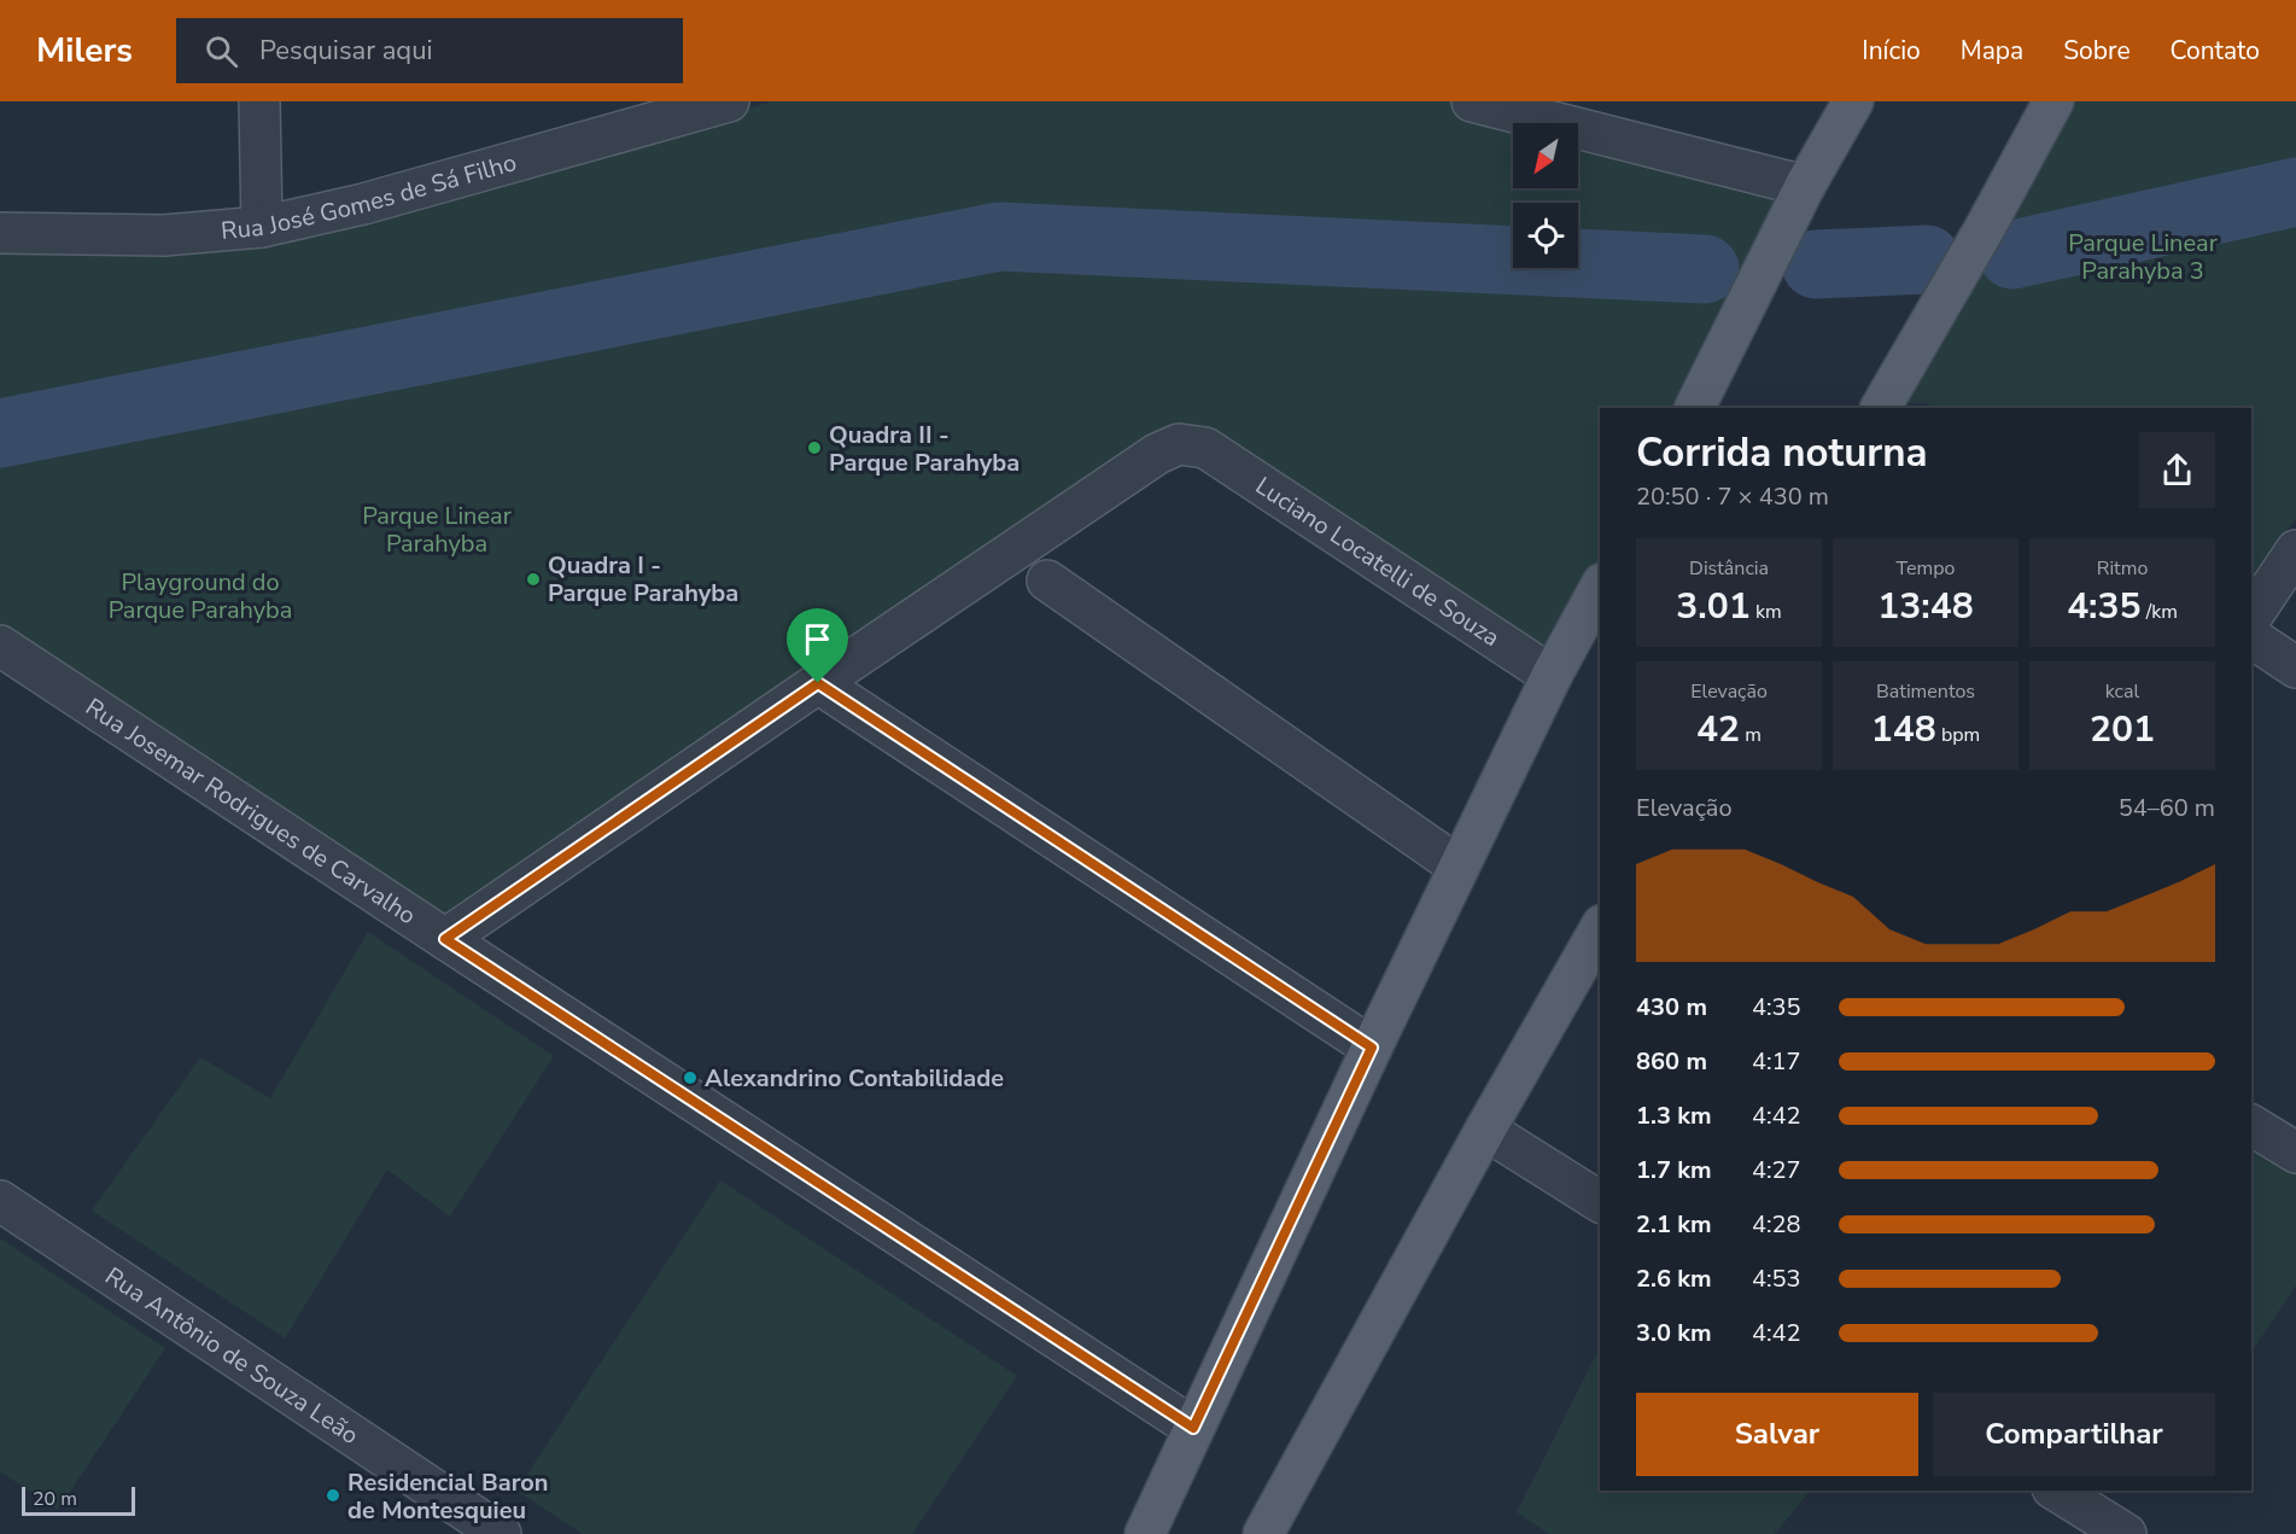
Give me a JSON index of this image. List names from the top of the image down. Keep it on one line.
{"streets":{"street":["Rua José Gomes de Sá Filho","Luciano Locatelli de Souza","Rua Josemar Rodrigues de Carvalho","Rua Antônio de Souza Leão"]},"parks":["Parque Linear Parahyba 3","Parque Linear Parahyba","Playground do Parque Parahyba"],"places":["Quadra II - Parque Parahyba","Quadra I - Parque Parahyba","Alexandrino Contabilidade","Residencial Baron de Montesquieu"],"scale_bar":"20 m","north":"bottom left","page":{"header":"Milers","search":"Pesquisar aqui","nav":["Início","Mapa","Sobre","Contato"],"heading":["Corrida noturna","20:50 · 7 × 430 m"],"stats":[["Distância","3.01 km"],["Tempo","13:48"],["Ritmo","4:35 /km"],["Elevação","42 m"],["Batimentos","148 bpm"],["kcal","201"]],"chart":["Elevação","54–60 m"],"list":[{"name":"430 m","note":"4:35"},{"name":"860 m","note":"4:17"},{"name":"1.3 km","note":"4:42"},{"name":"1.7 km","note":"4:27"},{"name":"2.1 km","note":"4:28"},{"name":"2.6 km","note":"4:53"},{"name":"3.0 km","note":"4:42"}],"buttons":["Salvar","Compartilhar"],"scale":"20 m"}}
